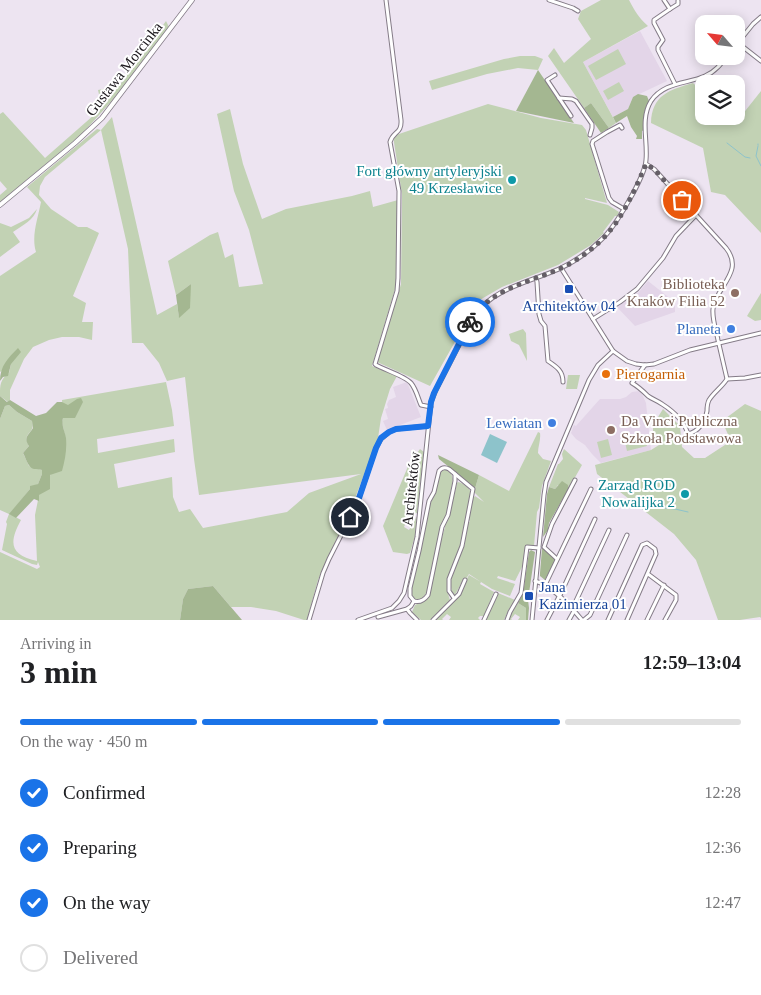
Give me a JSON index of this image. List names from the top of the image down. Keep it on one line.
{"streets":{"street":["Gustawa Morcinka","Architektów"]},"places":{"other":["Fort główny artyleryjski 49 Krzesławice","Biblioteka Kraków Filia 52","Planeta","Pierogarnia","Lewiatan","Da Vinci Publiczna Szkoła Podstawowa","Zarząd ROD Nowalijka 2"],"transit":["Architektów 04","Jana Kazimierza 01"]},"north":"top left","page":{"heading":["3 min","Arriving in","12:59–13:04"],"bar":"On the way · 450 m","list":[["Confirmed","12:28"],["Preparing","12:36"],["On the way","12:47"],"Delivered"]}}
